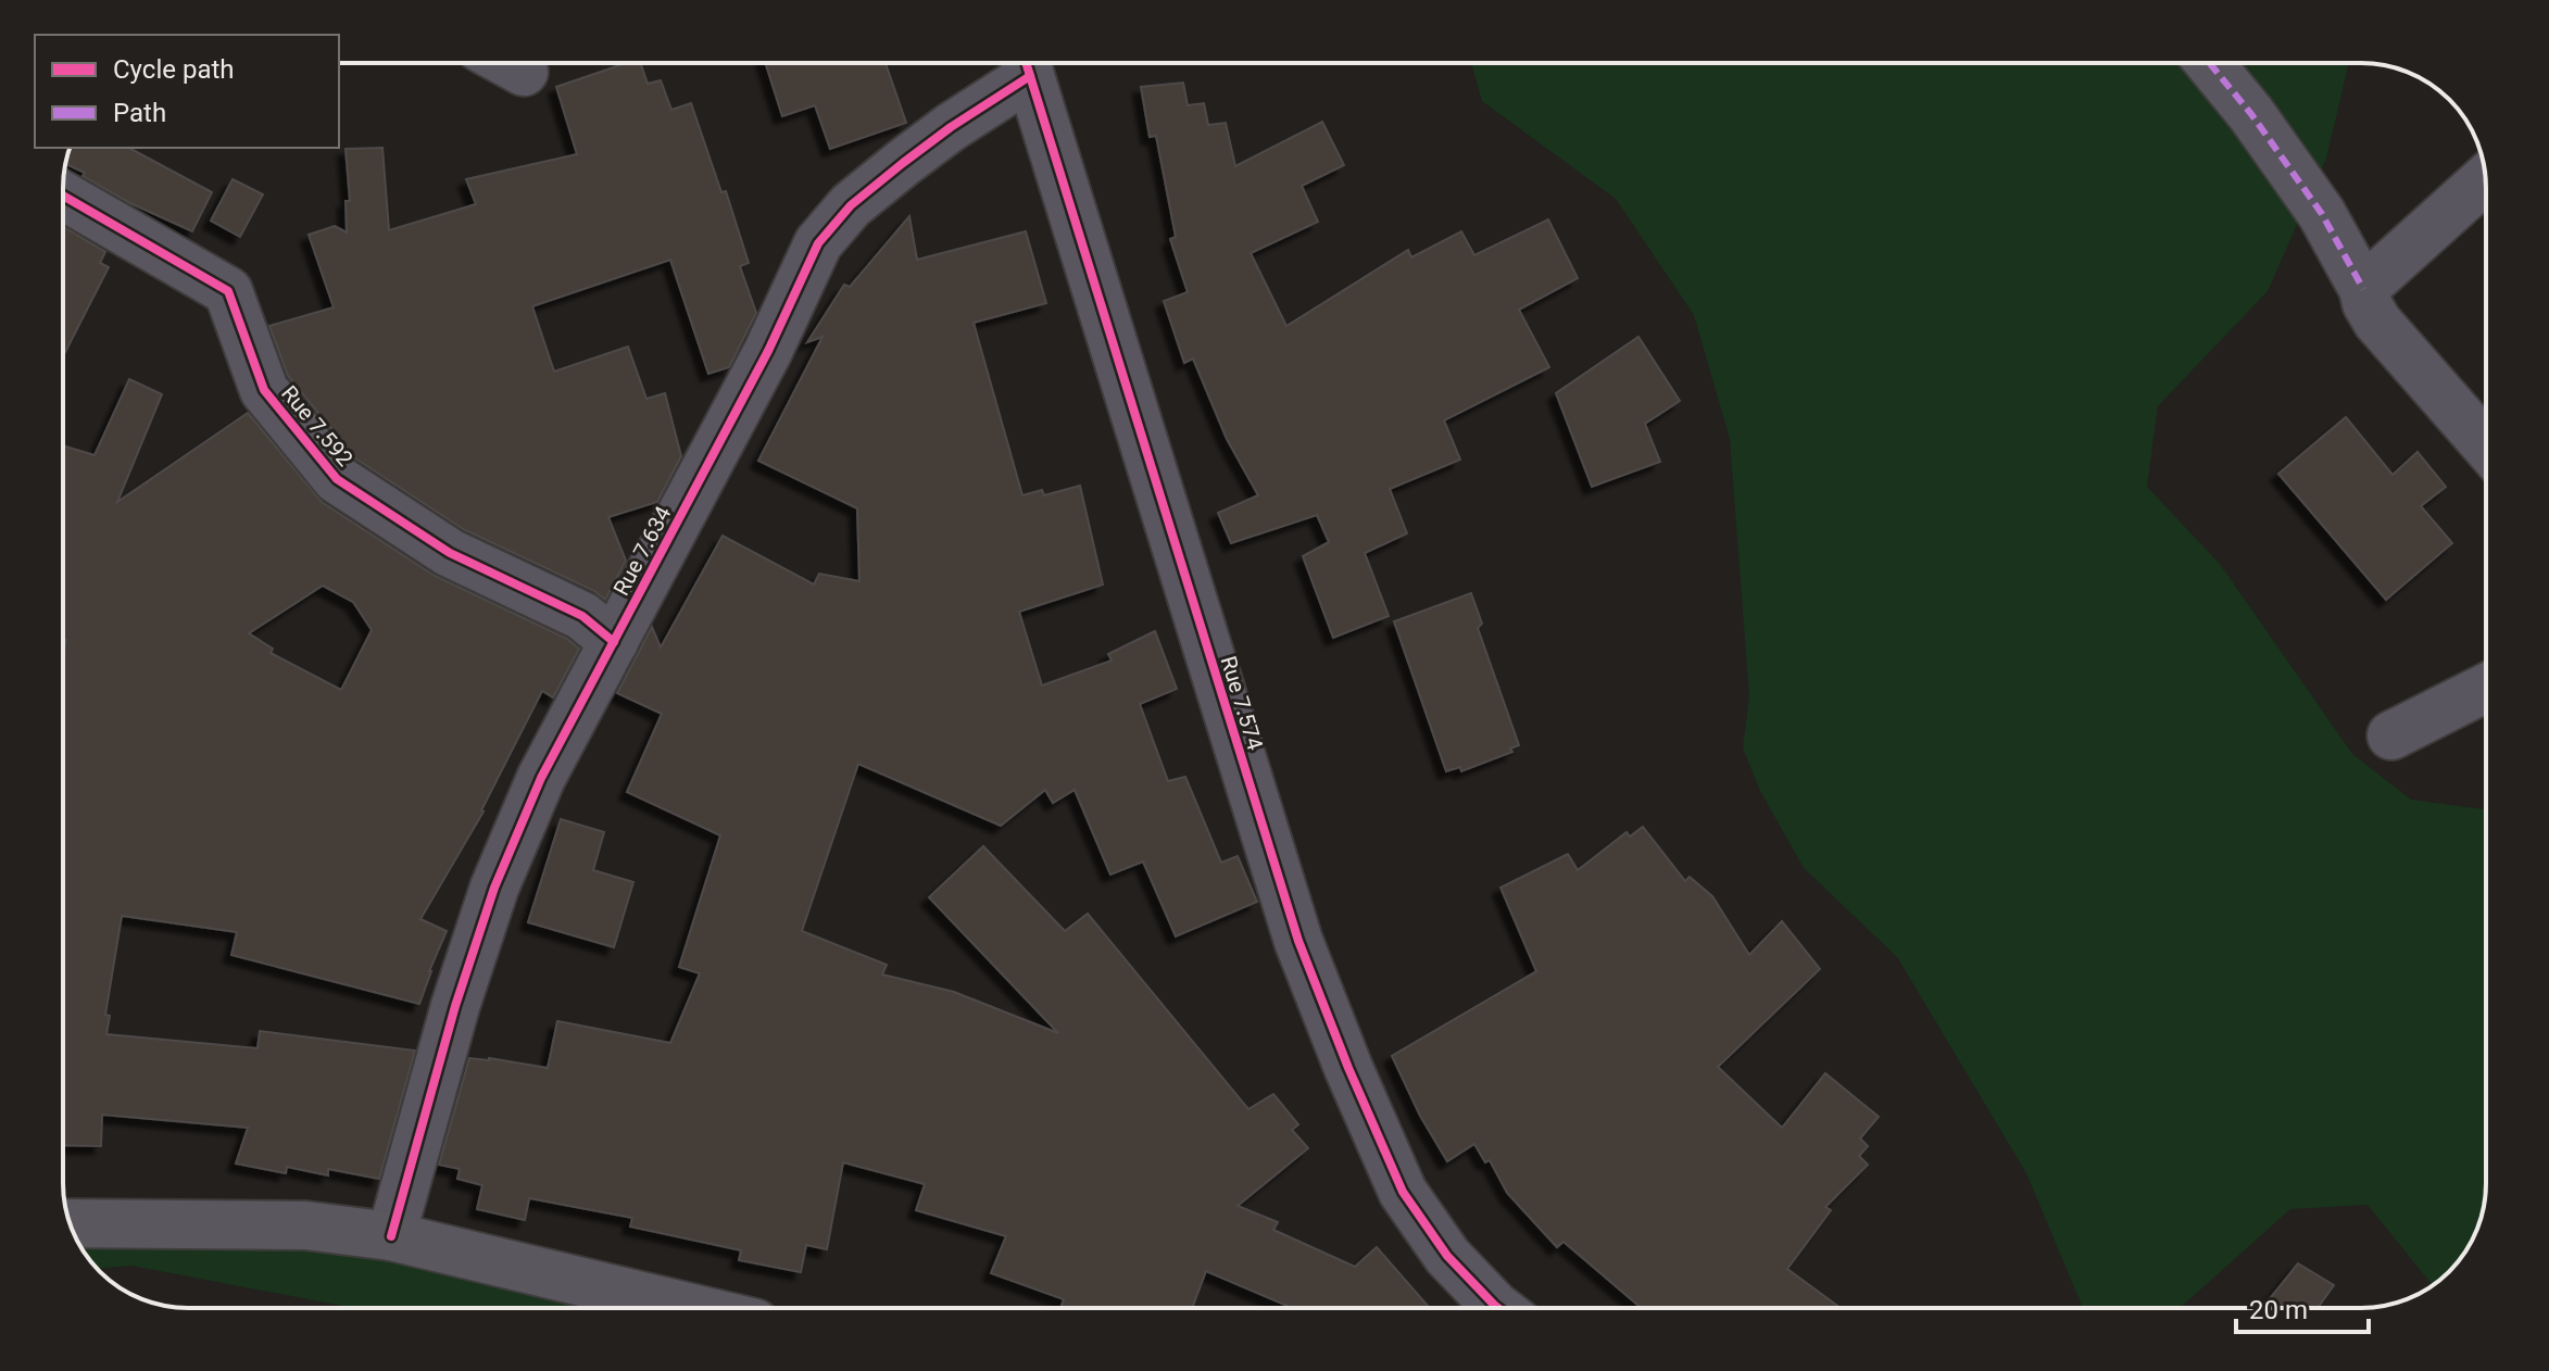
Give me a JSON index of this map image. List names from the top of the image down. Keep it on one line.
{"streets":{"street":["Rue 7.592","Rue 7.634","Rue 7.574"]},"crossings":[["Rue 7.592","Rue 7.634"]],"legend":["Cycle path","Path"],"scale_bar":"20 m"}
